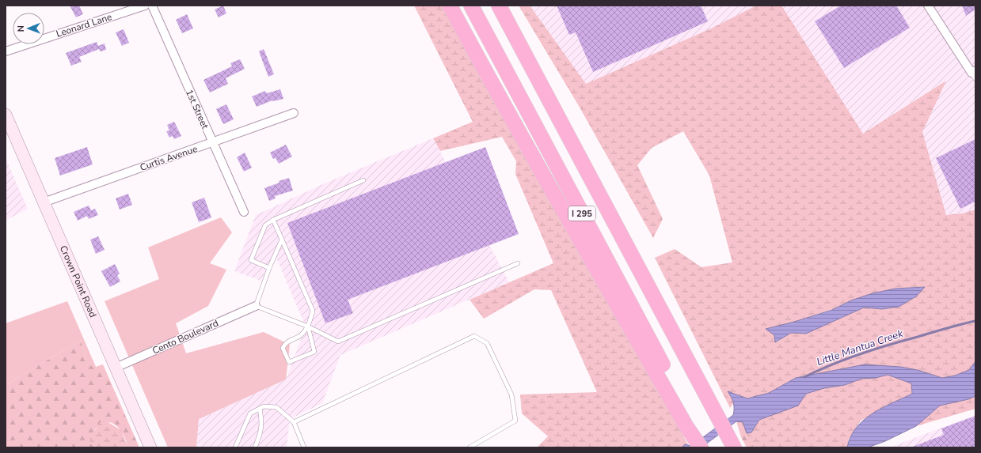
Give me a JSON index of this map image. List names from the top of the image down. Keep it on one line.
{"streets":{"highway":["I 295"],"main road":["Crown Point Road"],"street":["Leonard Lane","1st Street","Curtis Avenue","Cento Boulevard"]},"crossings":[["1st Street","Curtis Avenue"],["Curtis Avenue","Crown Point Road"],["Crown Point Road","Cento Boulevard"]],"water":["Little Mantua Creek"],"north":"left"}
